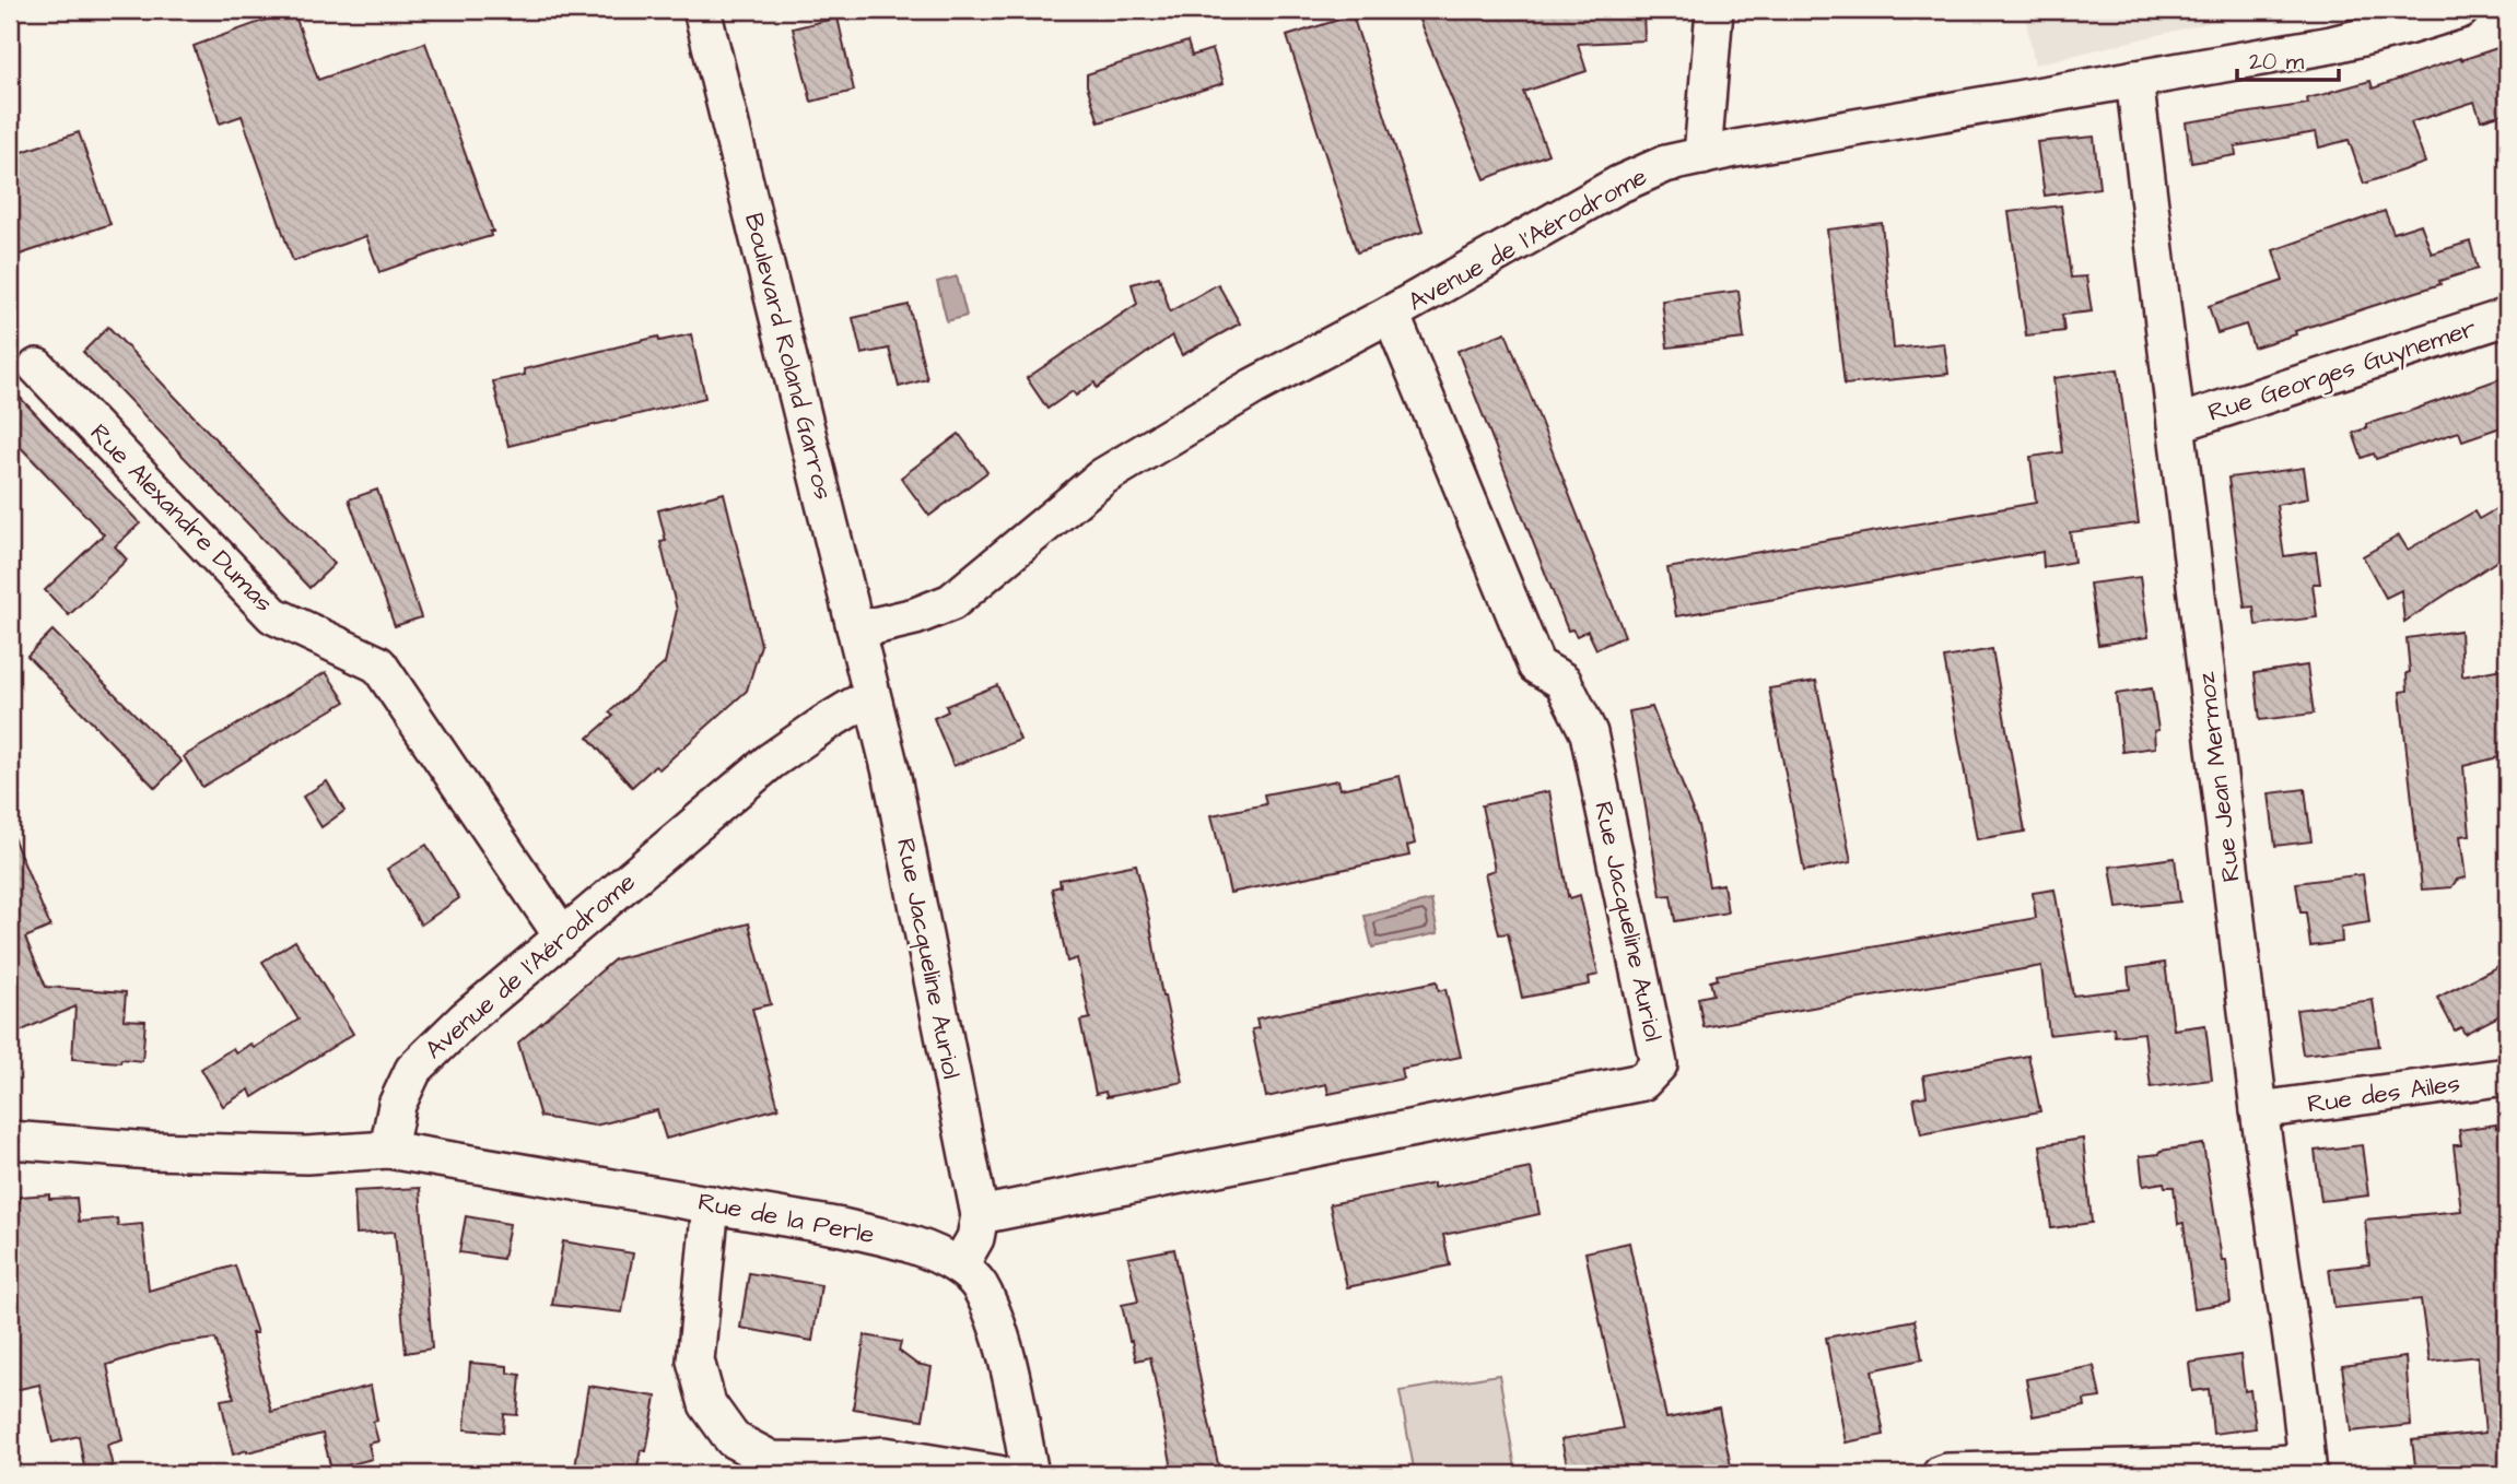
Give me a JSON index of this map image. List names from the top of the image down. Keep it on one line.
{"streets":{"street":["Avenue de l'Aérodrome","Boulevard Roland Garros","Rue Georges Guynemer","Rue Alexandre Dumas","Rue Jean Mermoz","Rue Jacqueline Auriol","Rue des Ailes","Rue de la Perle"]},"crossings":[["Avenue de l'Aérodrome","Boulevard Roland Garros"],["Avenue de l'Aérodrome","Rue Alexandre Dumas"],["Avenue de l'Aérodrome","Rue Jean Mermoz"],["Avenue de l'Aérodrome","Rue Jacqueline Auriol"],["Avenue de l'Aérodrome","Rue de la Perle"],["Boulevard Roland Garros","Rue Jacqueline Auriol"],["Rue Georges Guynemer","Rue Jean Mermoz"],["Rue Jean Mermoz","Rue des Ailes"],["Rue Jacqueline Auriol","Rue de la Perle"]],"scale_bar":"20 m"}
